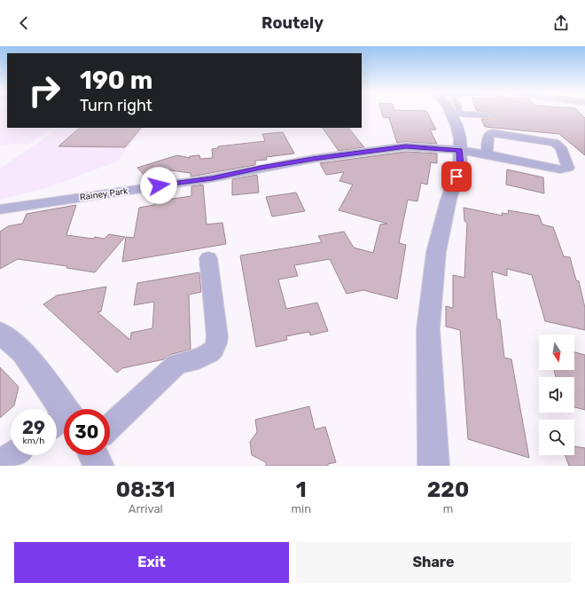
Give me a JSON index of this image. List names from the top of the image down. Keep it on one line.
{"streets":{"street":["Rainey Park"]},"north":"bottom","page":{"header":"Routely","turn":["190 m","Turn right"],"speed":"29 km/h","limit":"30","eta":["08:31","Arrival","1","min","220","m"],"buttons":["Exit","Share"]}}
